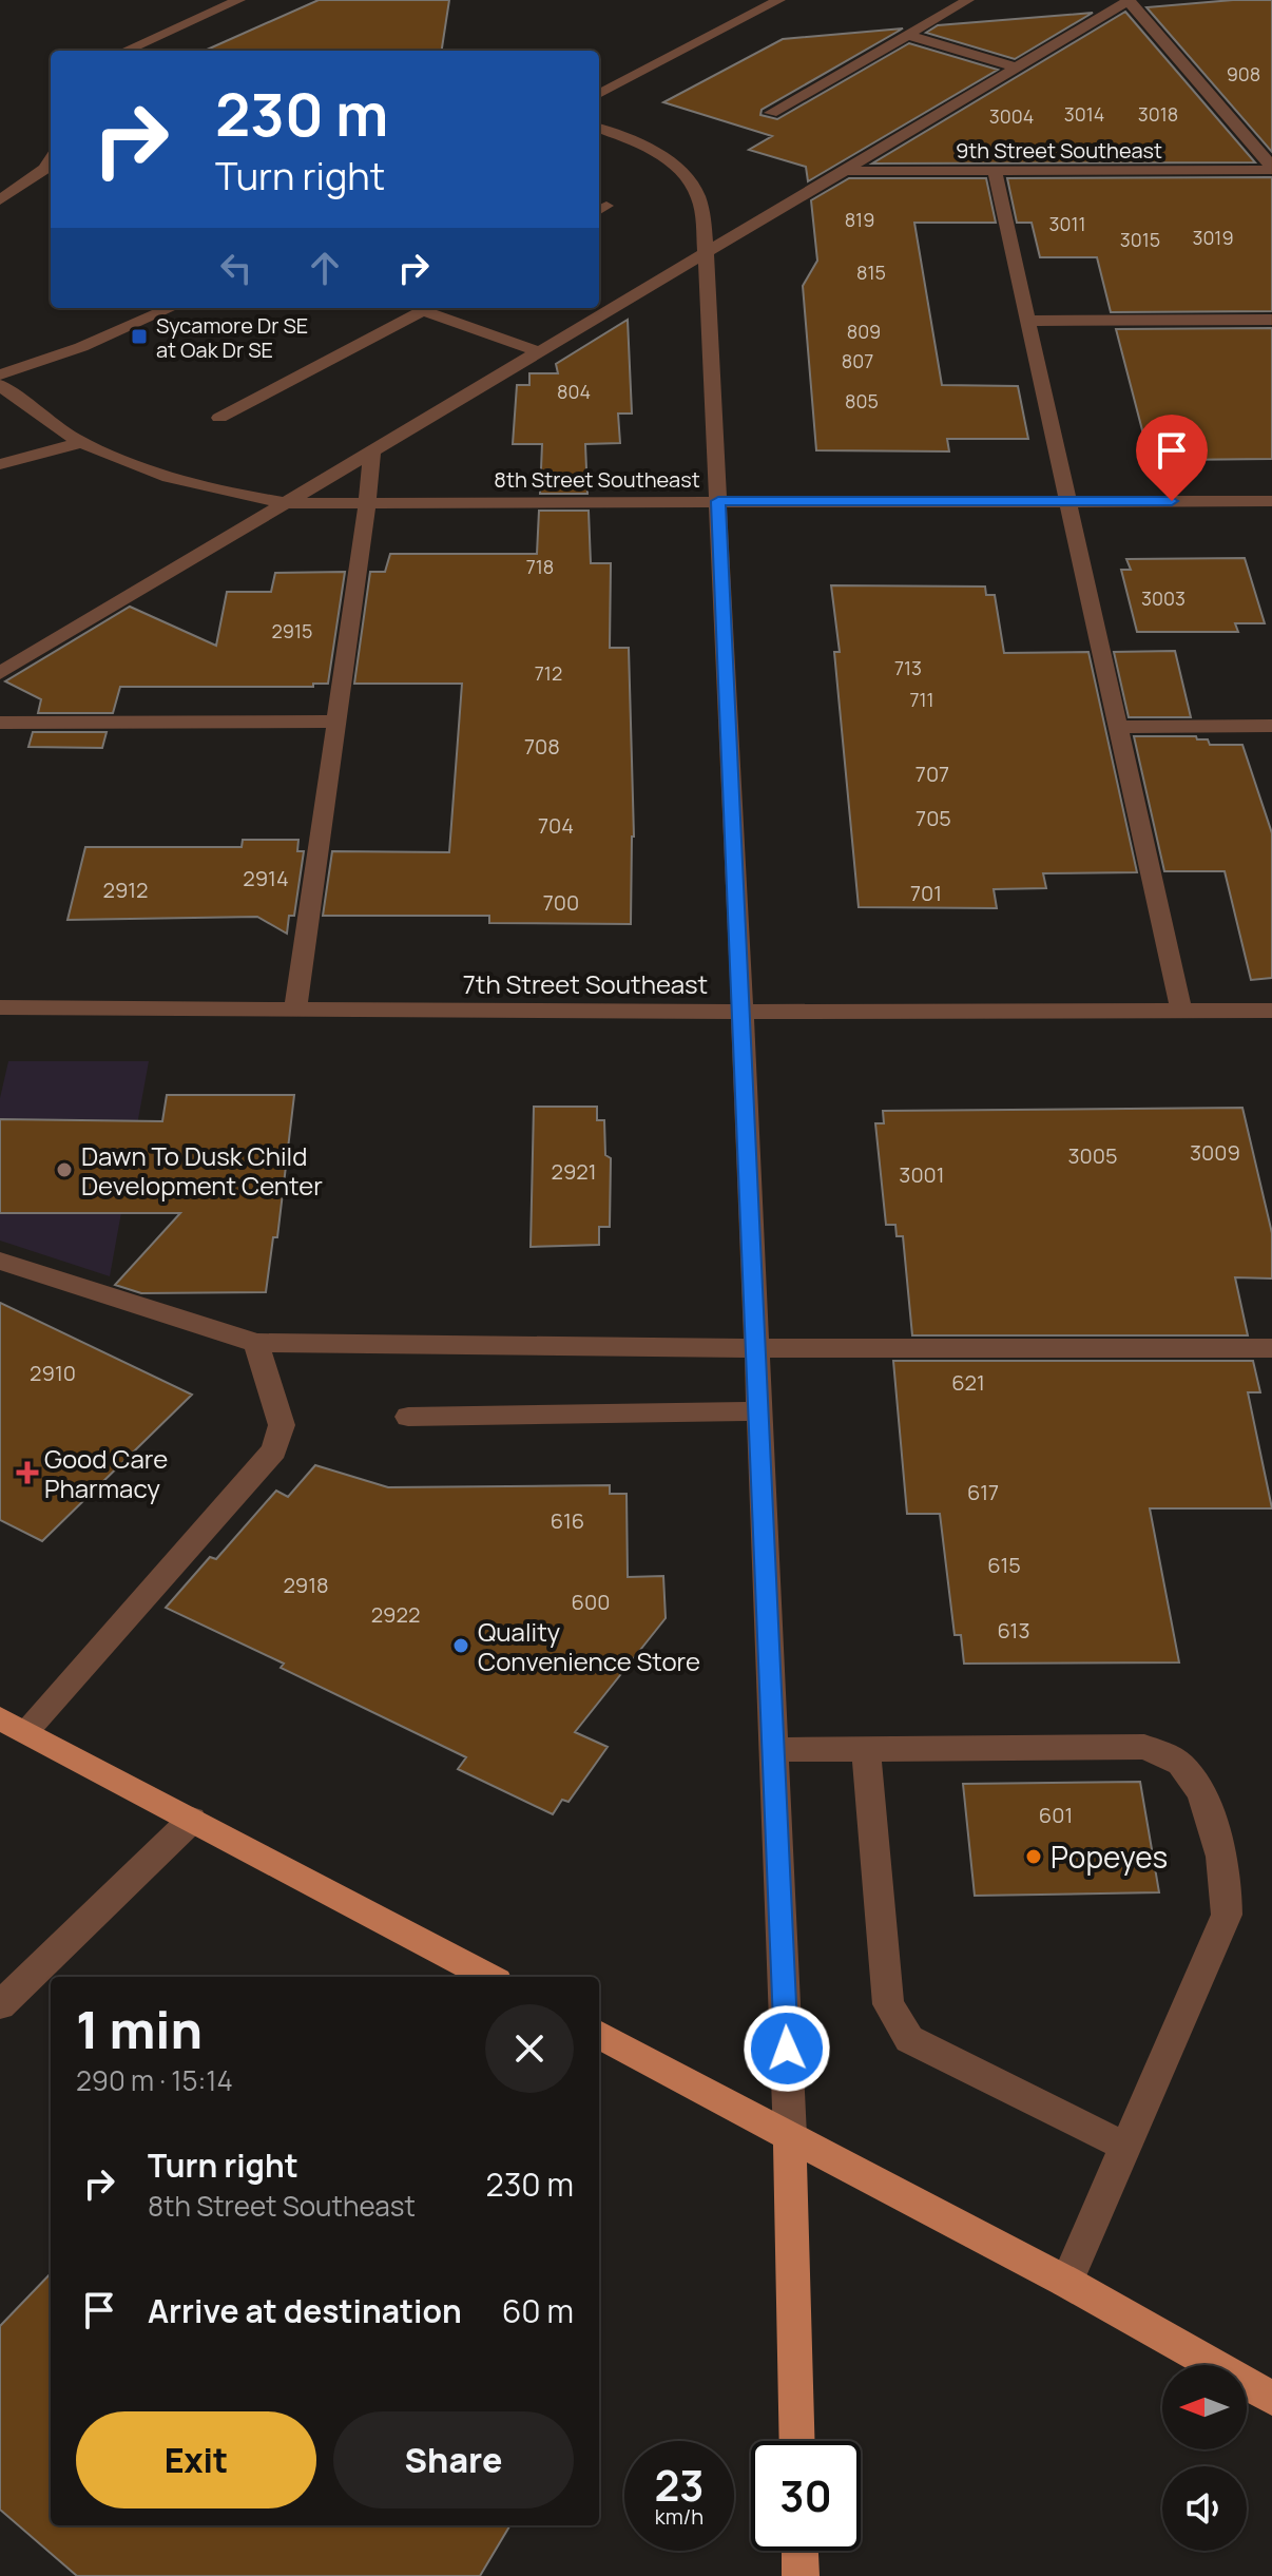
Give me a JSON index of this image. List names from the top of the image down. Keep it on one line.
{"streets":{"street":["9th Street Southeast","8th Street Southeast","7th Street Southeast"]},"places":{"transit":["Sycamore Dr SE at Oak Dr SE"],"other":["Dawn To Dusk Child Development Center","Quality Convenience Store","Popeyes"],"health":["Good Care Pharmacy"]},"house_numbers":["908","3014","3018","3004","819","3011","3019","3015","815","809","807","804","805","718","3003","2915","713","712","711","708","707","705","704","2914","2912","701","700","3009","3005","2921","3001","2910","621","617","616","615","2918","600","2922","613","601"],"north":"left","page":{"turn":["230 m","Turn right"],"heading":["1 min","290 m · 15:14"],"list":[{"name":"Turn right","note":"8th Street Southeast","value":"230 m"},{"name":"Arrive at destination","value":"60 m"}],"buttons":["Exit","Share"],"speed":"23 km/h","limit":"30"}}
